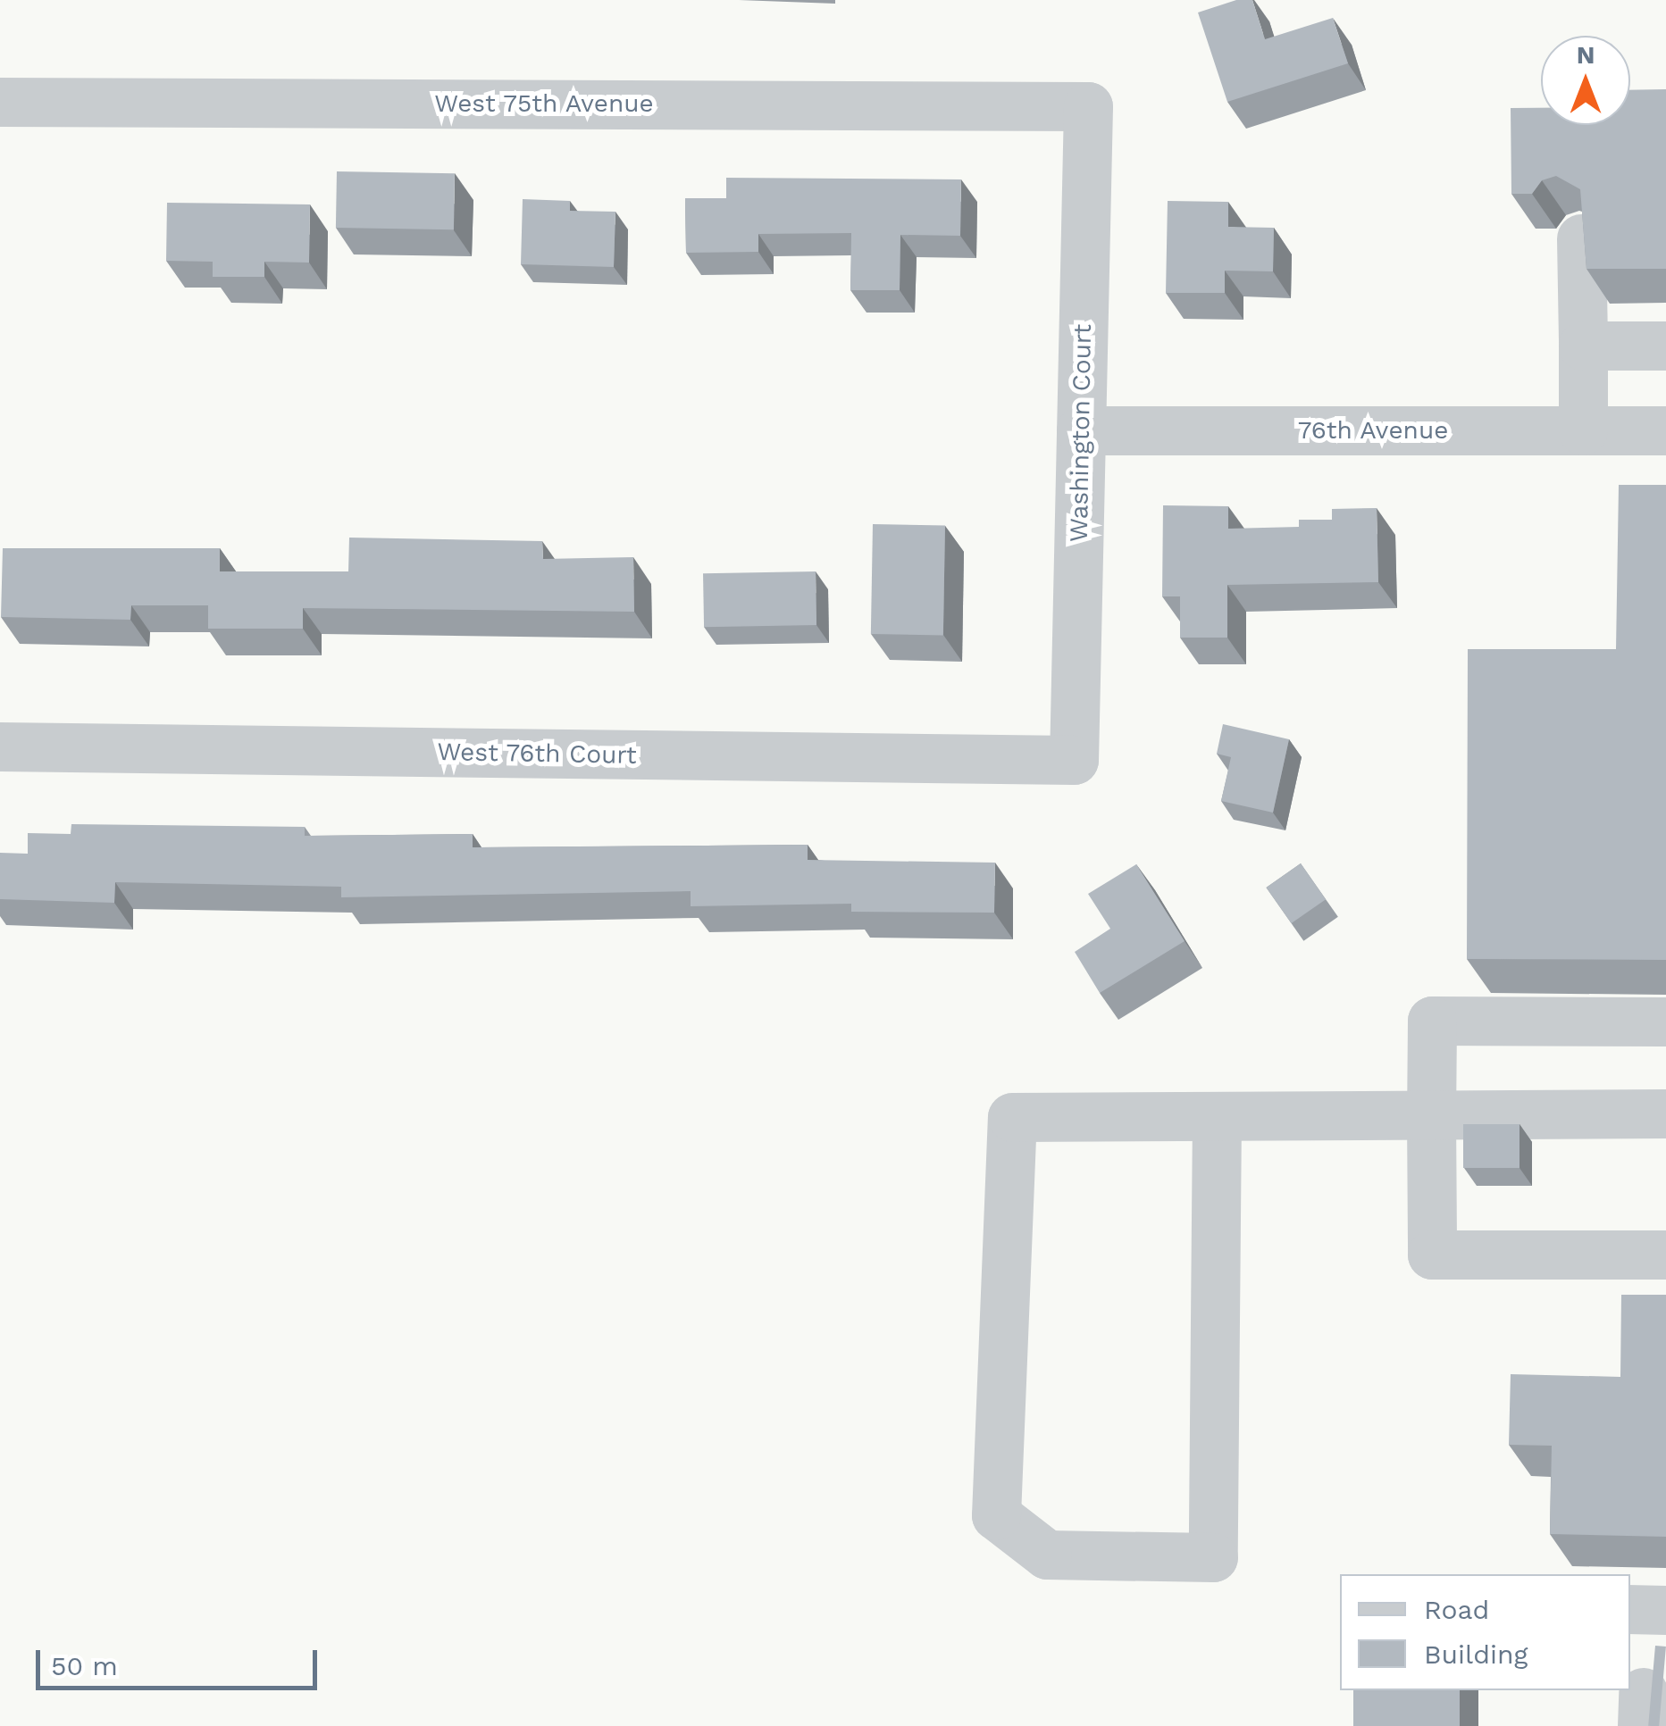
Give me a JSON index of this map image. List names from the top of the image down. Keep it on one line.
{"streets":{"street":["West 75th Avenue","76th Avenue","Washington Court","West 76th Court"]},"crossings":[["West 75th Avenue","Washington Court"],["76th Avenue","Washington Court"],["Washington Court","West 76th Court"]],"legend":["Road","Building"],"scale_bar":"50 m","north":"top"}
